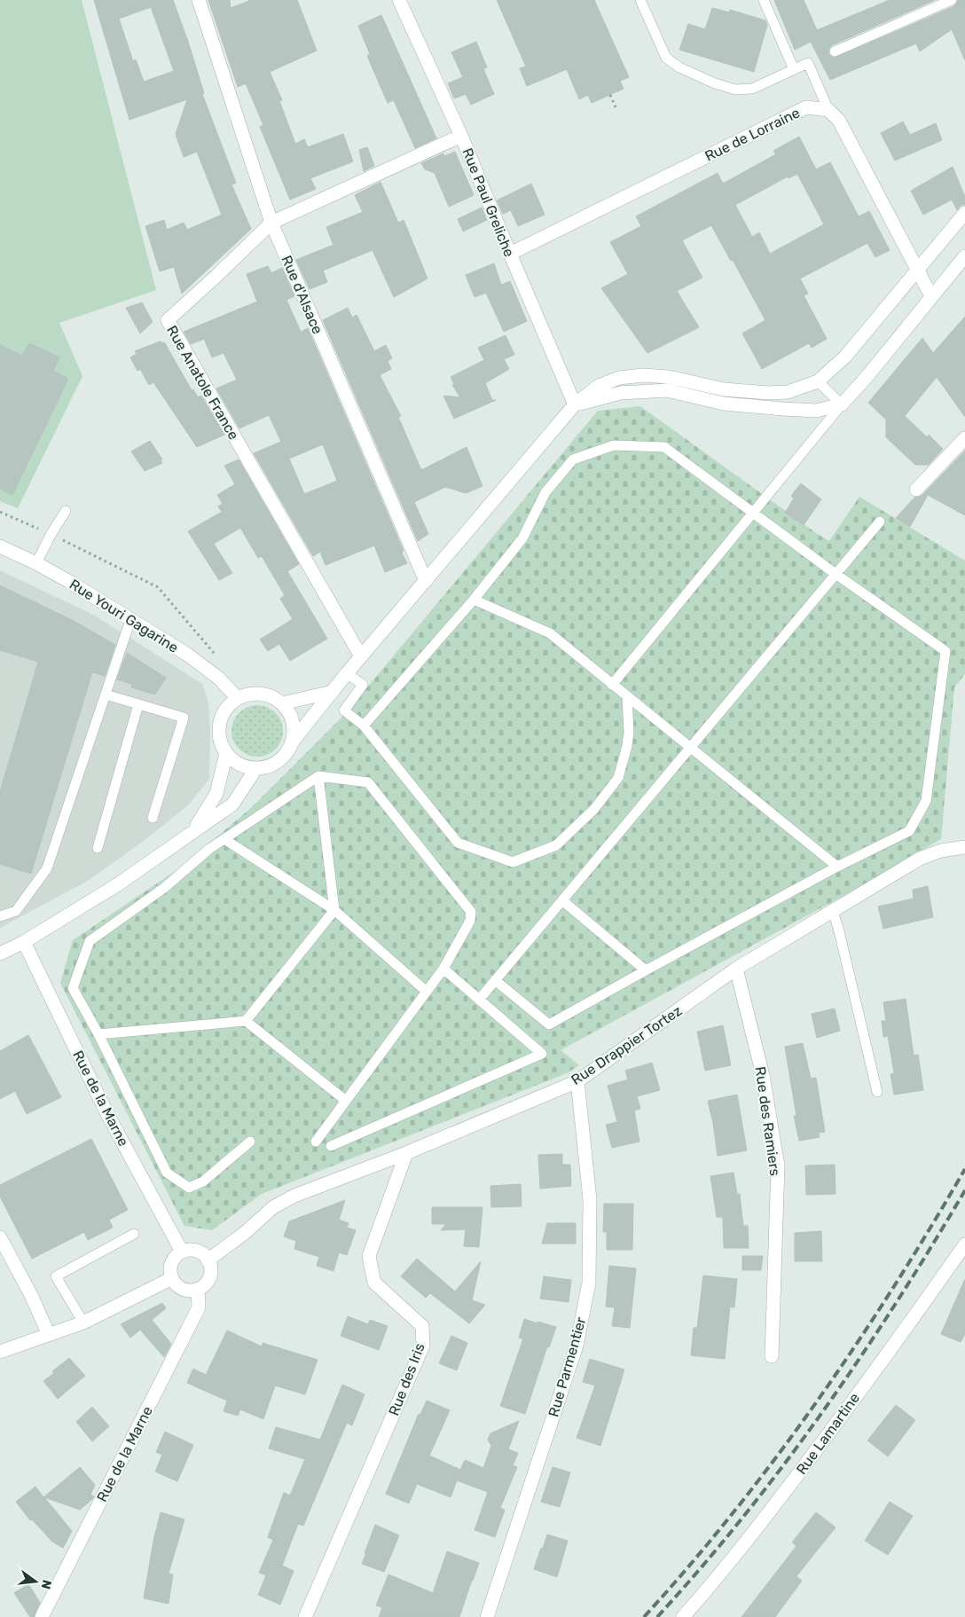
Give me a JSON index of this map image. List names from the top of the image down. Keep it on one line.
{"streets":{"street":["Rue de Lorraine","Rue Paul Greliche","Rue d'Alsace","Rue Anatole France","Rue Youri Gagarine","Rue Drappier Tortez","Rue de la Marne","Rue des Ramiers","Rue Parmentier","Rue des Iris","Rue Lamartine"]},"crossings":[["Rue de Lorraine","Rue Paul Greliche"],["Rue Paul Greliche","Rue Anatole France"],["Rue d'Alsace","Rue Anatole France"],["Rue Drappier Tortez","Rue de la Marne"],["Rue Drappier Tortez","Rue des Ramiers"],["Rue Drappier Tortez","Rue Parmentier"],["Rue Drappier Tortez","Rue des Iris"]],"north":"right"}
